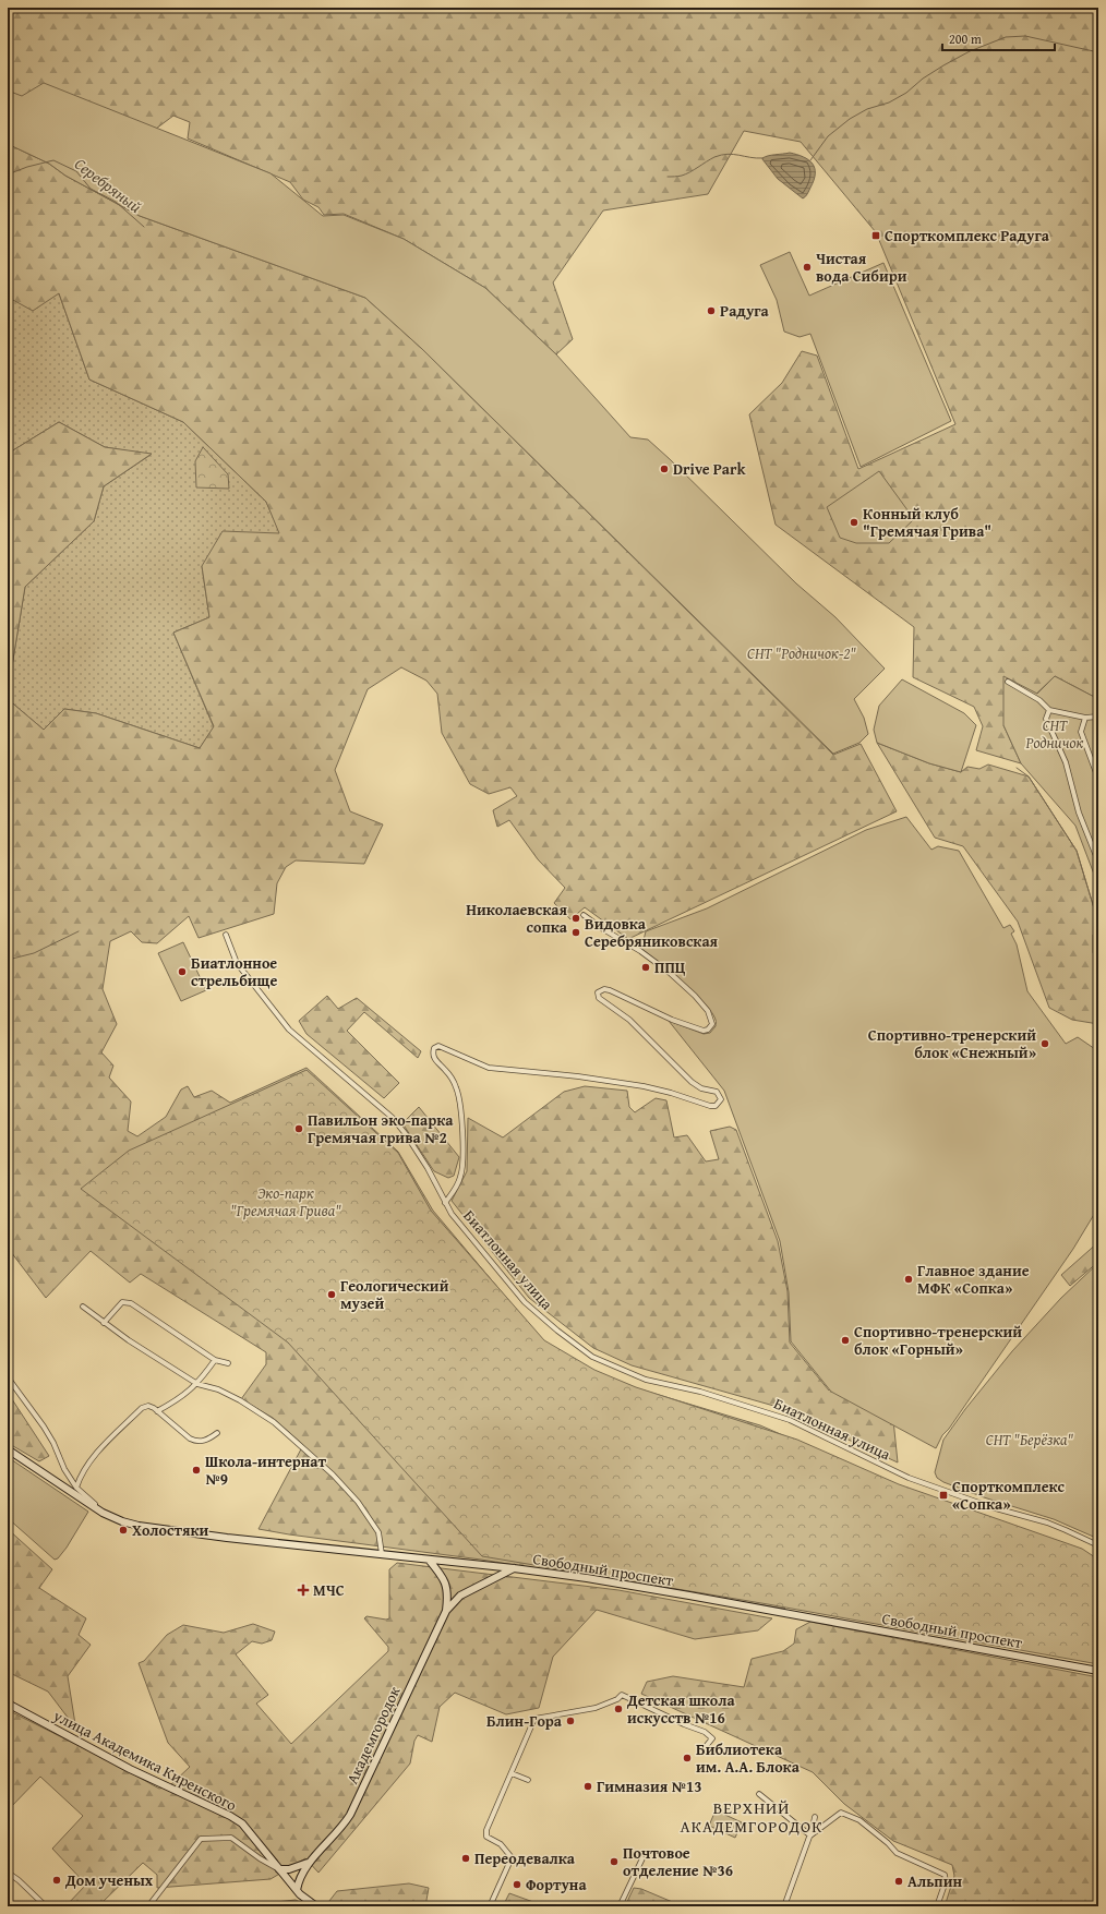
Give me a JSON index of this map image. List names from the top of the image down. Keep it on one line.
{"streets":{"main road":["Свободный проспект","Академгородок","улица Академика Киренского"],"street":["Биатлонная улица"]},"crossings":[["Академгородок","улица Академика Киренского"]],"districts":["ВЕРХНИЙ АКАДЕМГОРОДОК"],"water":["Серебряный"],"parks":["СНТ \"Родничок-2\"","СНТ Родничок","Эко-парк \"Гремячая Грива\"","СНТ \"Берёзка\""],"places":{"transit":["Спорткомплекс Радуга","Спорткомплекс «Сопка»"],"other":["Чистая вода Сибири","Радуга","Drive Park","Конный клуб \"Гремячая Грива\"","Николаевская сопка","Видовка Серебряниковская","ППЦ","Биатлонное стрельбище","Спортивно-тренерский блок «Снежный»","Павильон эко-парка Гремячая грива №2","Главное здание МФК «Сопка»","Геологический музей","Спортивно-тренерский блок «Горный»","Школа-интернат №9","Холостяки","Детская школа искусств №16","Блин-Гора","Библиотека им. А.А. Блока","Гимназия №13","Переодевалка","Почтовое отделение №36","Дом ученых","Альпин","Фортуна"],"health":["МЧС"]},"scale_bar":"200 m"}
